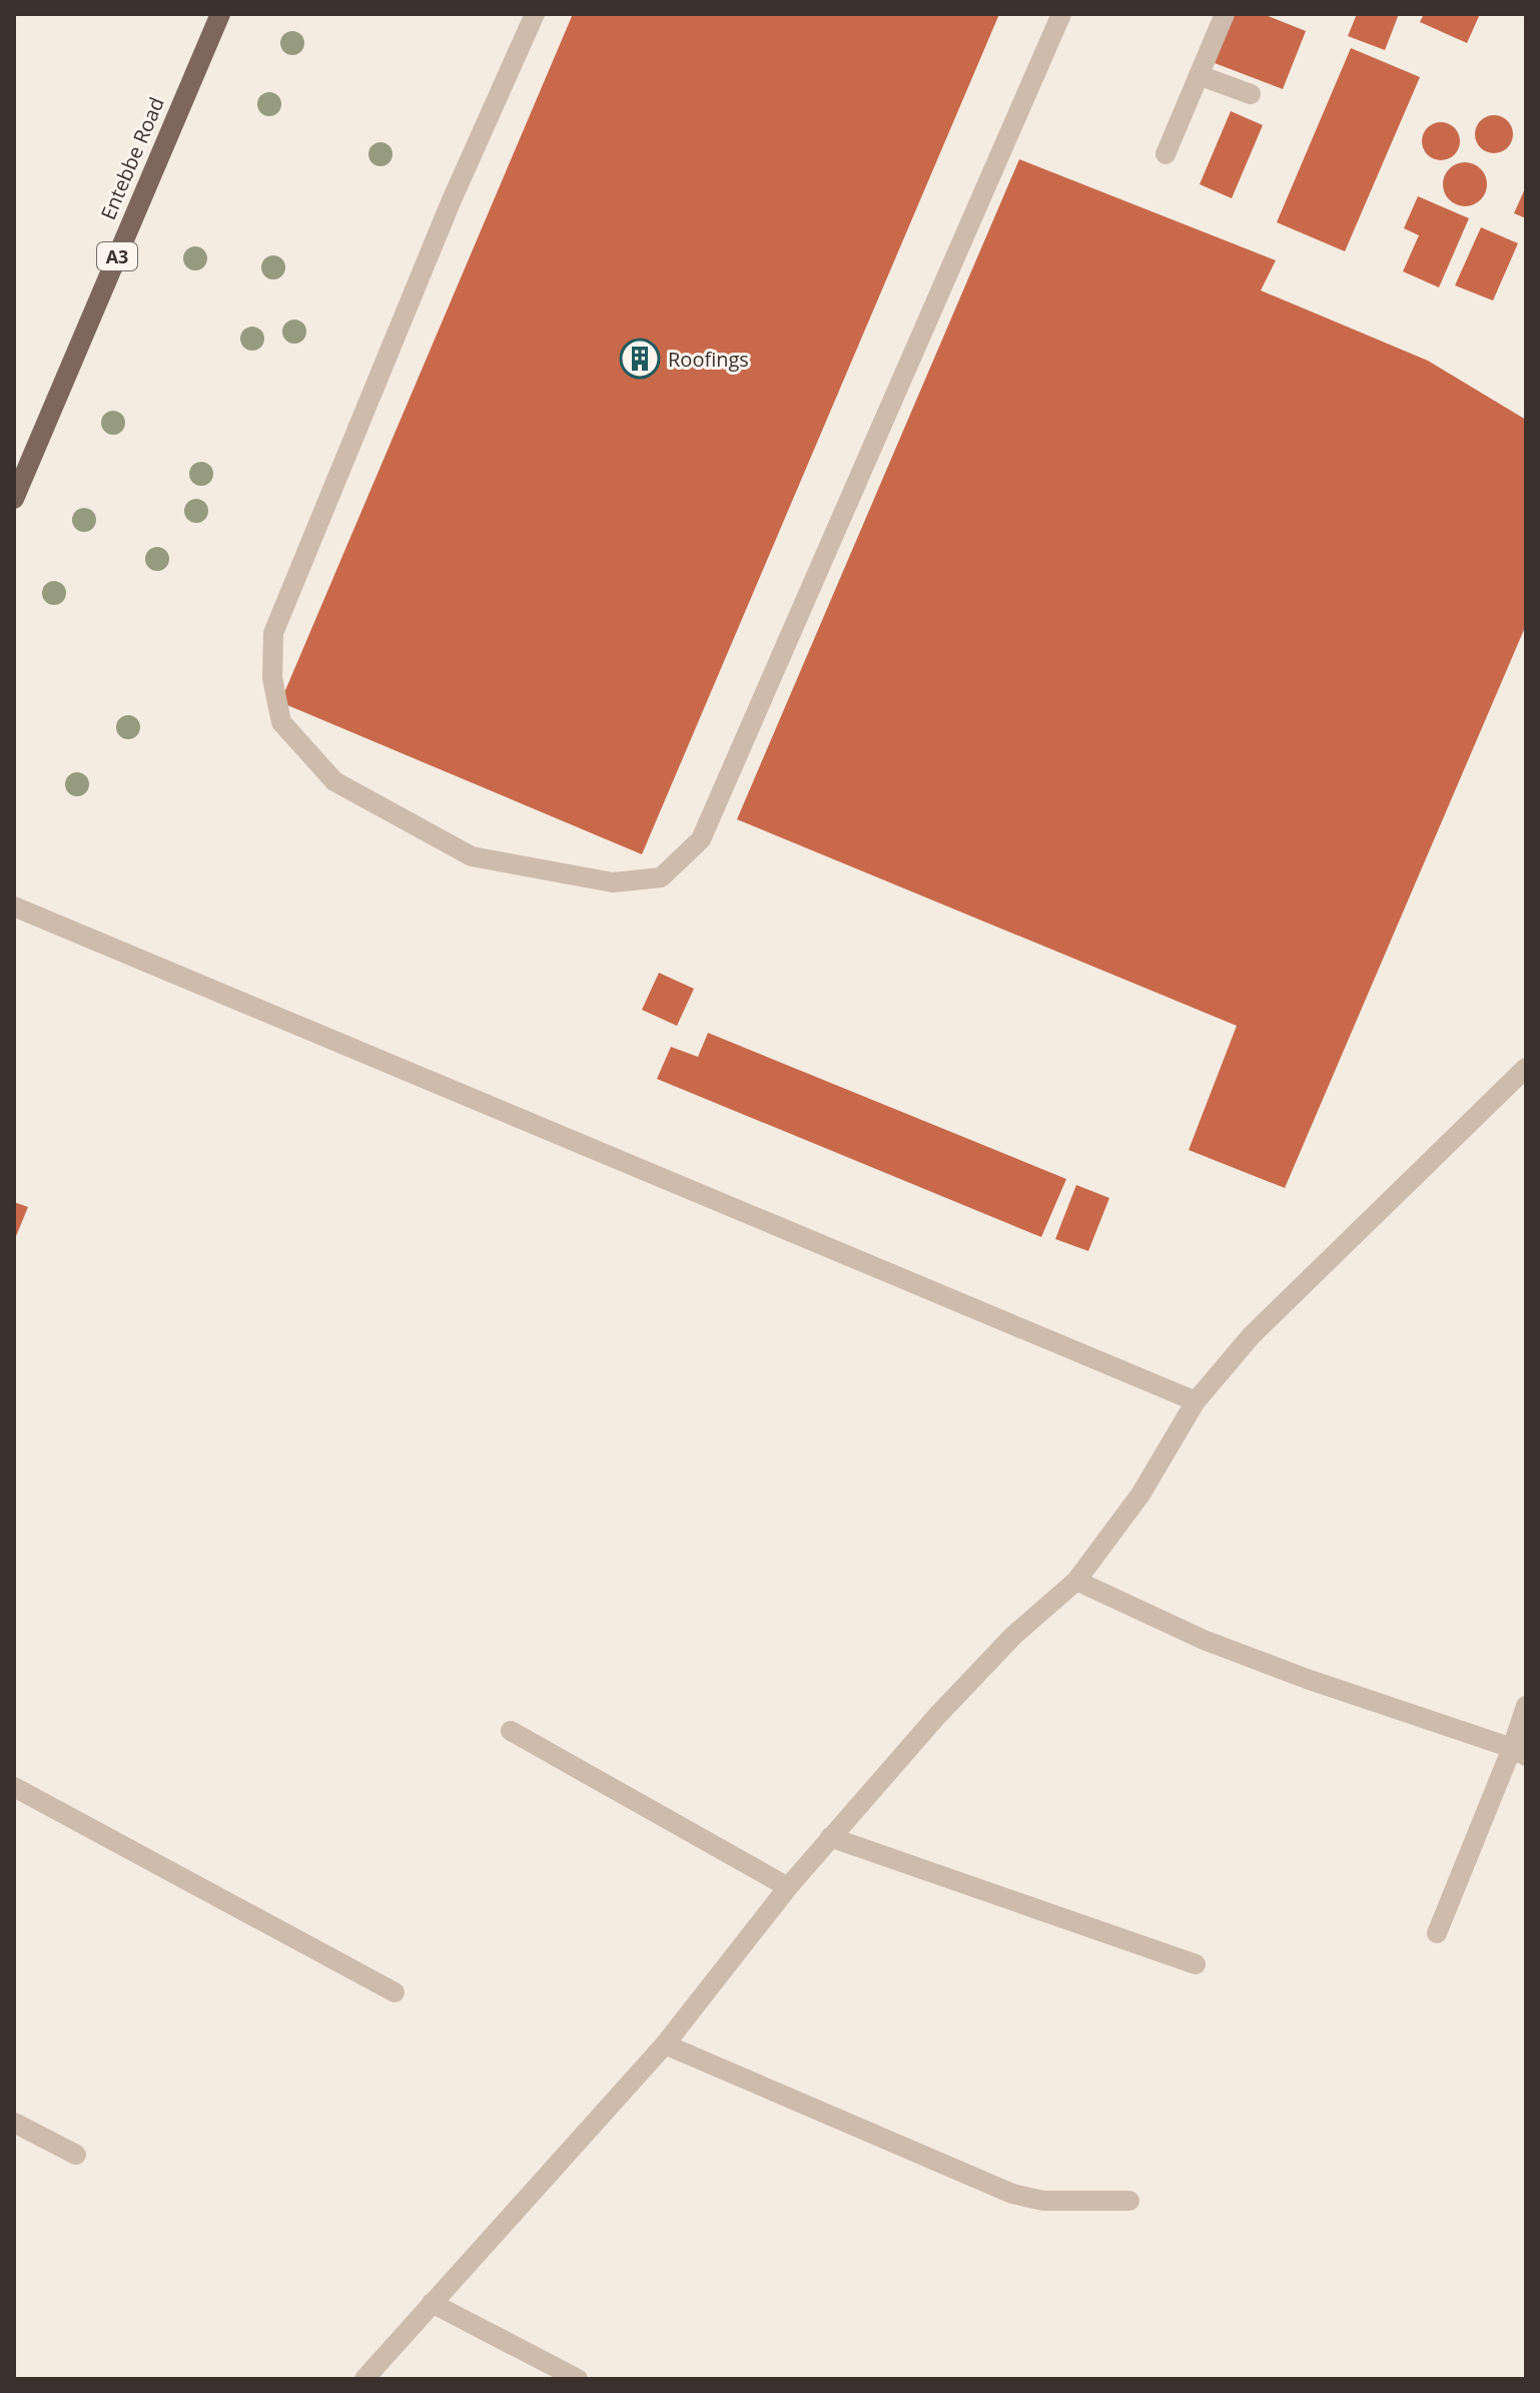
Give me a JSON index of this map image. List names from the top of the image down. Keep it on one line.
{"streets":{"main road":["Entebbe Road","A3"]},"places":{"building":["Roofings"]}}
